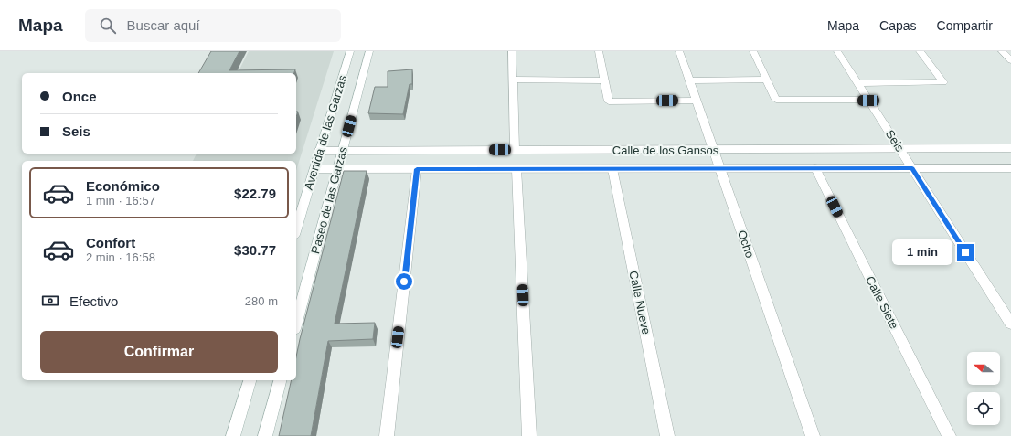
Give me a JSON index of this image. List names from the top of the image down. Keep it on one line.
{"streets":{"street":["Avenida de las Garzas","Seis","Calle de los Gansos","Paseo de las Garzas","Ocho","Calle Nueve","Calle Siete"]},"crossings":[["Avenida de las Garzas","Calle de los Gansos"],["Seis","Calle de los Gansos"],["Calle de los Gansos","Paseo de las Garzas"],["Calle de los Gansos","Ocho"]],"north":"left","page":{"header":"Mapa","search":"Buscar aquí","nav":["Mapa","Capas","Compartir"],"banner":["Once","Seis"],"list":[{"name":"Económico","note":"1 min · 16:57","value":"$22.79"},{"name":"Confort","note":"2 min · 16:58","value":"$30.77"}],"bubble":"1 min","pay":["Efectivo","280 m"],"buttons":"Confirmar"}}
